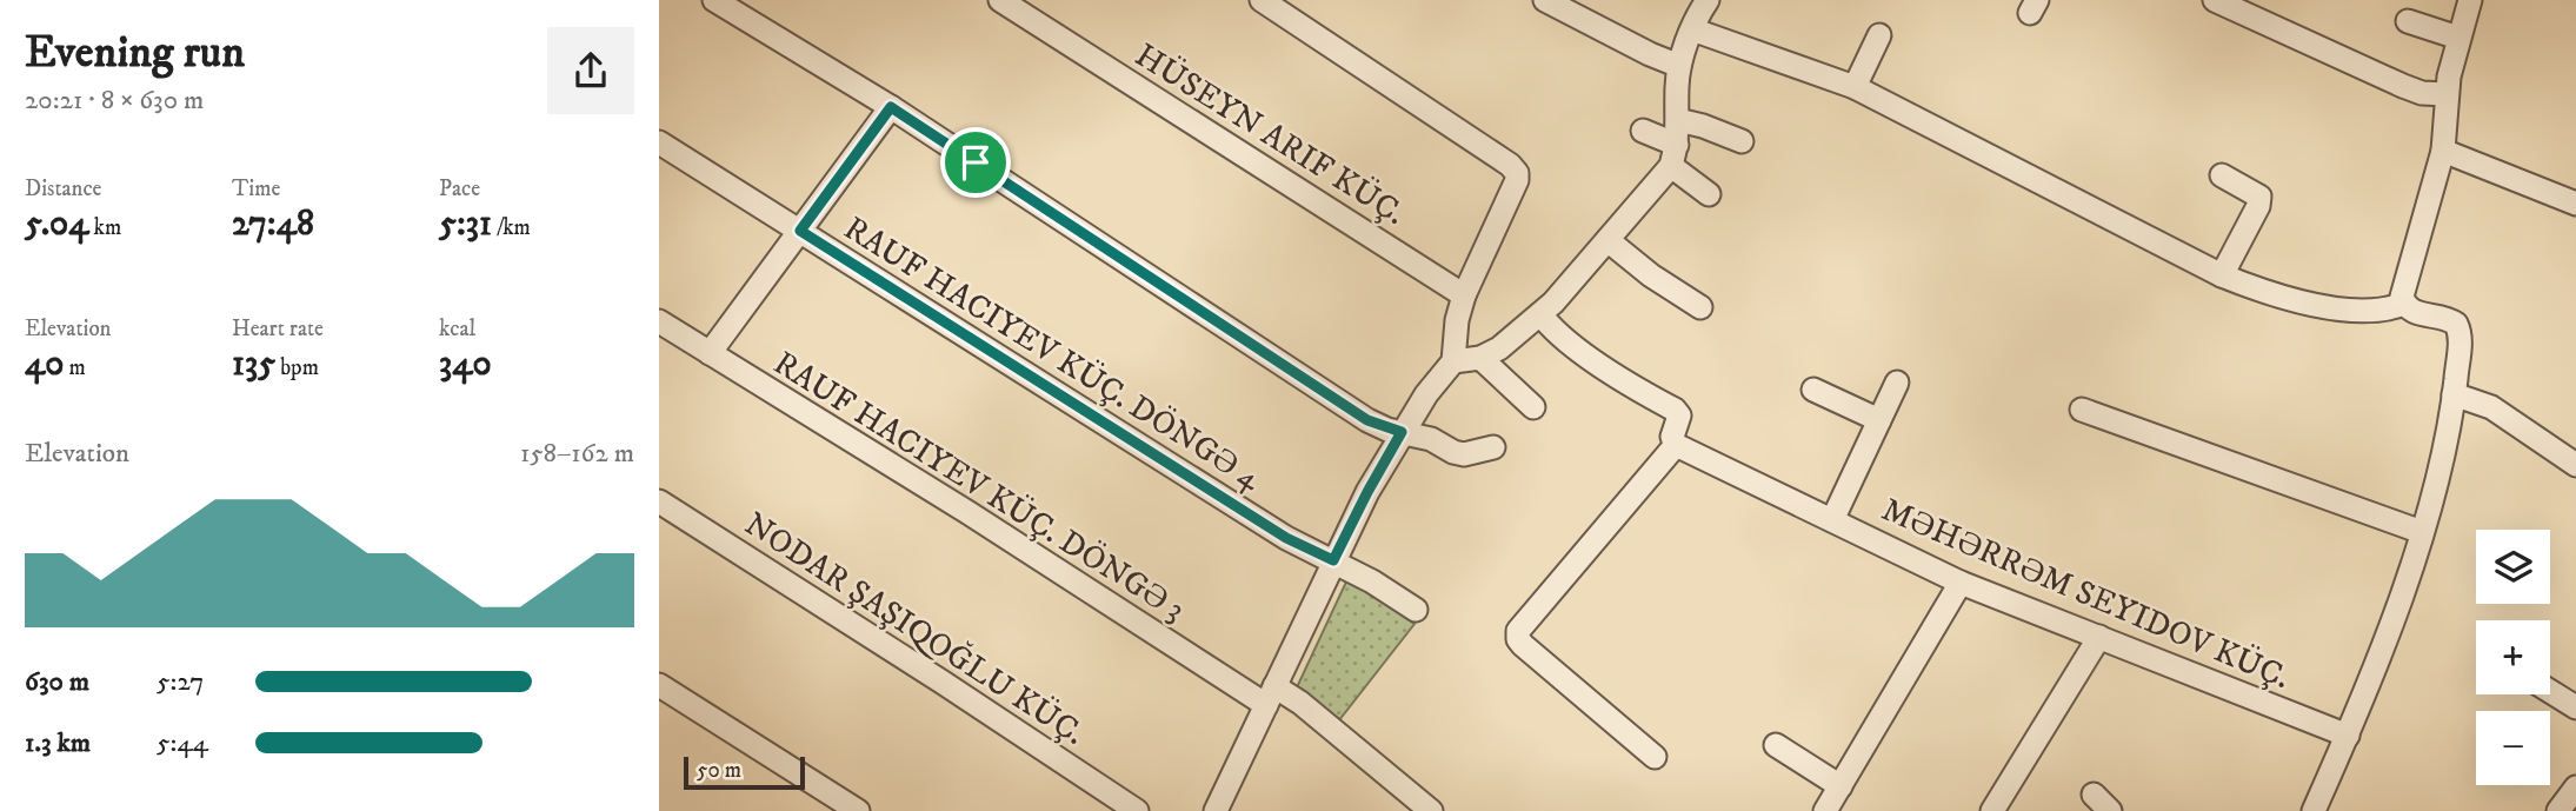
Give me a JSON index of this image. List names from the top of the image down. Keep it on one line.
{"streets":{"street":["HÜSEYN ARIF KÜÇ.","MƏHƏRRƏM SEYIDOV KÜÇ."]},"scale_bar":"50 m","page":{"heading":["Evening run","20:21 · 8 × 630 m"],"stats":[["Distance","5.04 km"],["Time","27:48"],["Pace","5:31 /km"],["Elevation","40 m"],["Heart rate","135 bpm"],["kcal","340"]],"chart":["Elevation","158–162 m"],"map_buttons":["+","−"],"list":[{"name":"630 m","note":"5:27"},{"name":"1.3 km","note":"5:44"}],"scale":"50 m"}}
